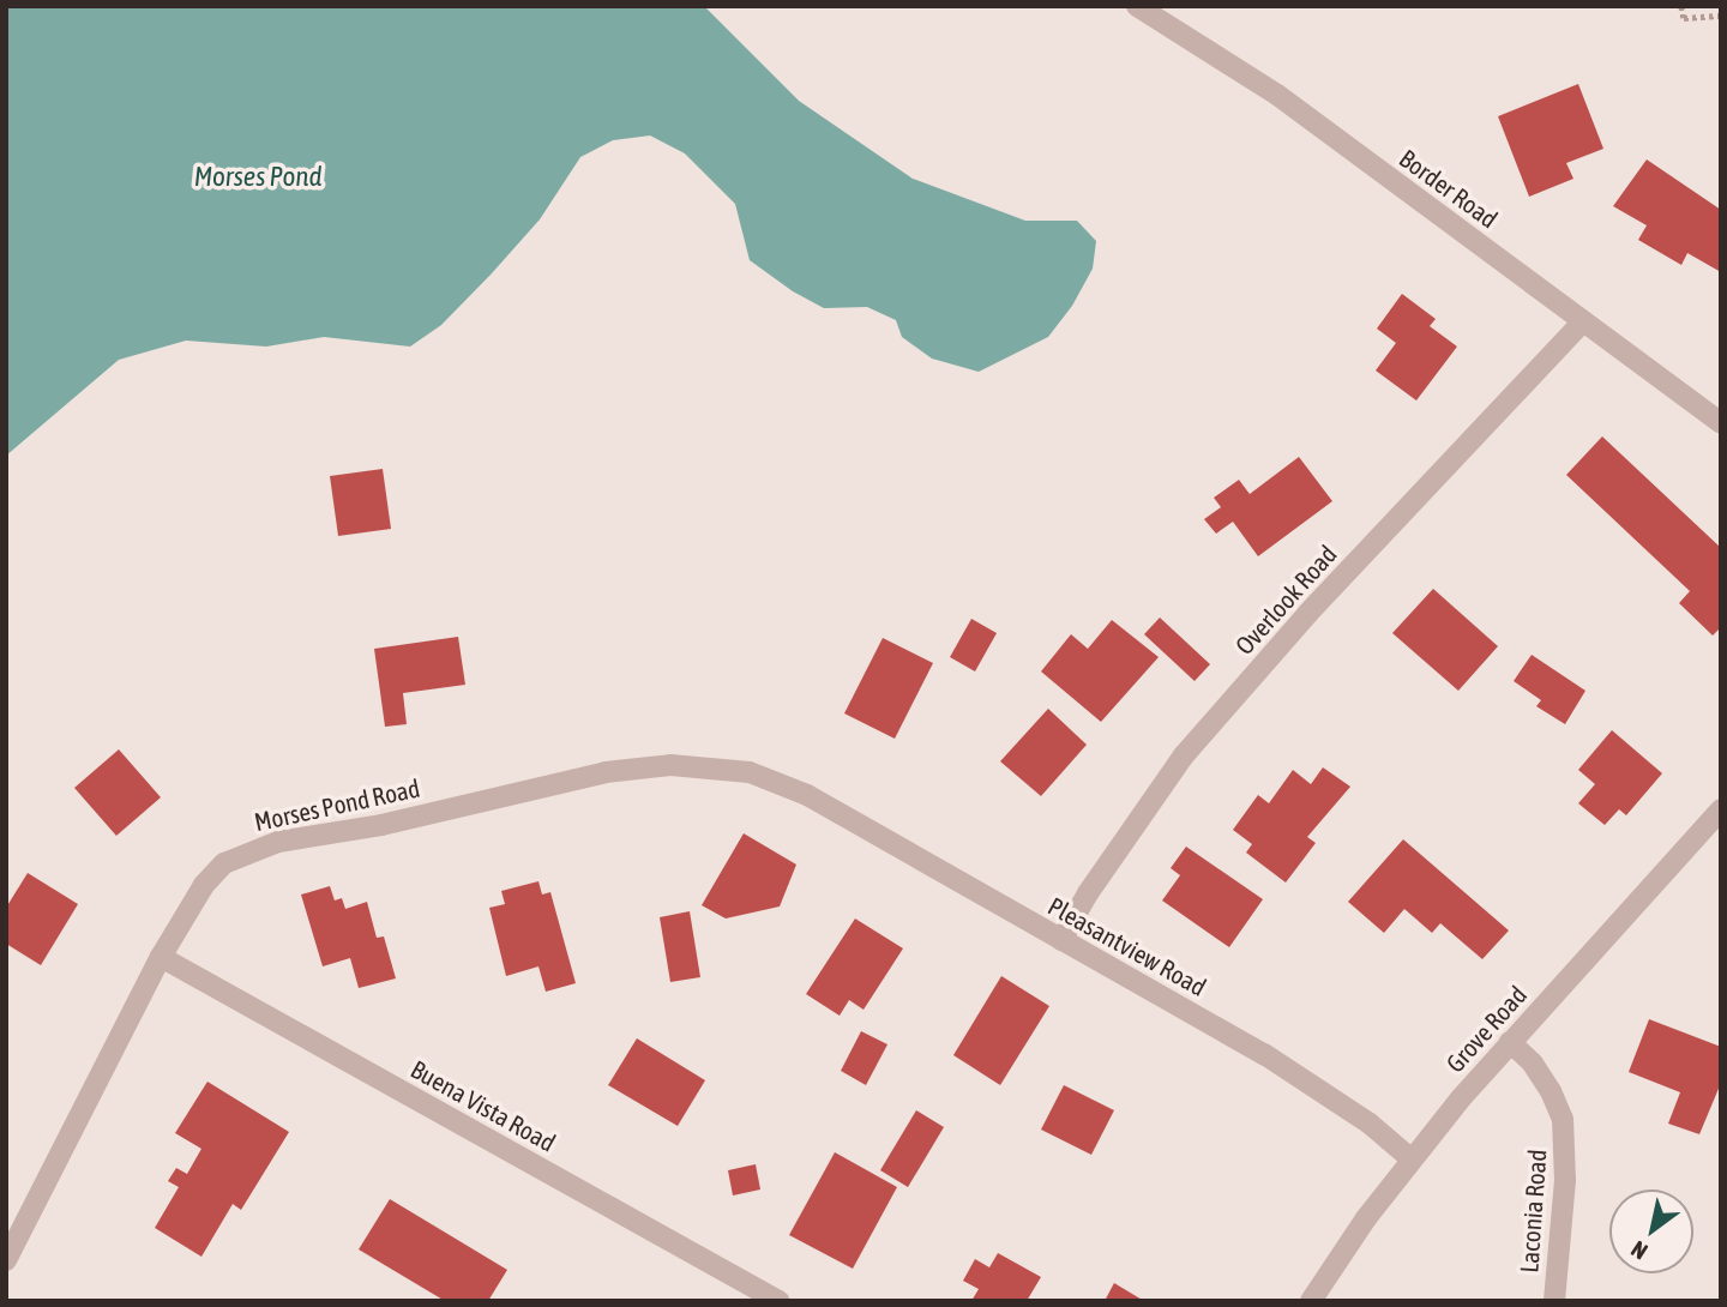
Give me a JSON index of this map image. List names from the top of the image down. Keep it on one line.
{"streets":{"street":["Border Road","Overlook Road","Morses Pond Road","Pleasantview Road","Grove Road","Buena Vista Road","Laconia Road"]},"crossings":[["Border Road","Overlook Road"],["Overlook Road","Pleasantview Road"],["Morses Pond Road","Pleasantview Road"],["Morses Pond Road","Buena Vista Road"],["Pleasantview Road","Grove Road"],["Grove Road","Laconia Road"]],"water":["Morses Pond"],"north":"bottom left"}
